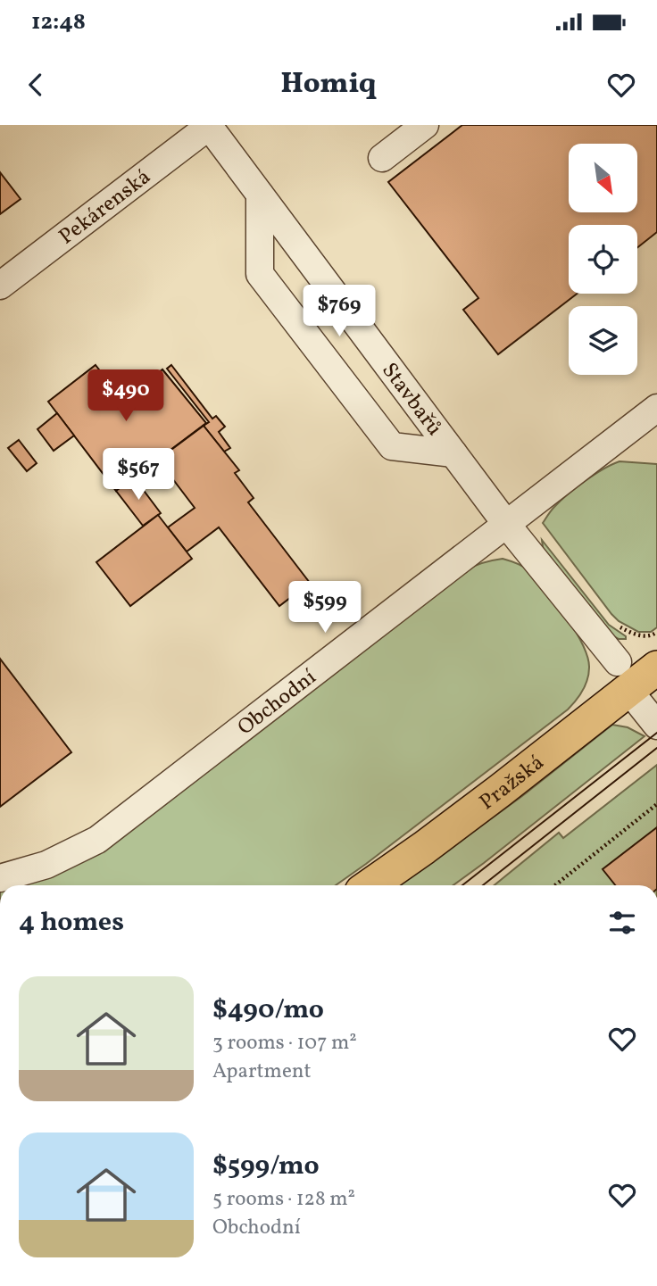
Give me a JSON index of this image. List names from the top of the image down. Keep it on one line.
{"streets":{"main road":["Pražská"],"street":["Pekárenská","Stavbařů","Obchodní"]},"crossings":[["Pekárenská","Stavbařů"],["Stavbařů","Obchodní"],["Stavbařů","Pražská"]],"north":"bottom right","page":{"status":"12:48","header":"Homiq","price":["$769","$490","$567","$599"],"heading":"4 homes","list":[{"name":"$490/mo","note":"3 rooms · 107 m² · Apartment"},{"name":"$599/mo","note":"5 rooms · 128 m² · Obchodní"}]}}
